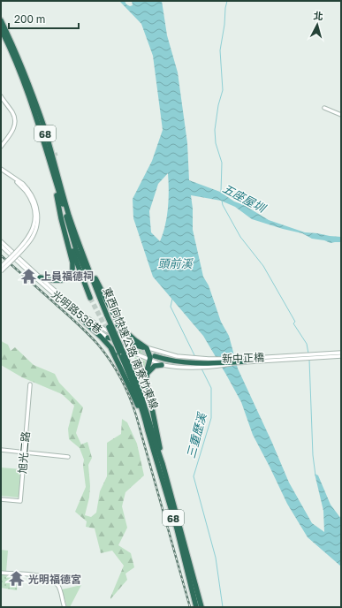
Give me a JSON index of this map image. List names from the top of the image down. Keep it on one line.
{"streets":{"highway":["68","東西向快速公路 南寮竹東線"],"street":["光明路538巷","新中正橋","旭光二路"]},"crossings":[["光明路538巷","新中正橋"]],"water":["五座屋圳","頭前溪","三重歷溪"],"places":{"temple":["上員福德祠","光明福德宮"]},"scale_bar":"200 m","north":"top"}
